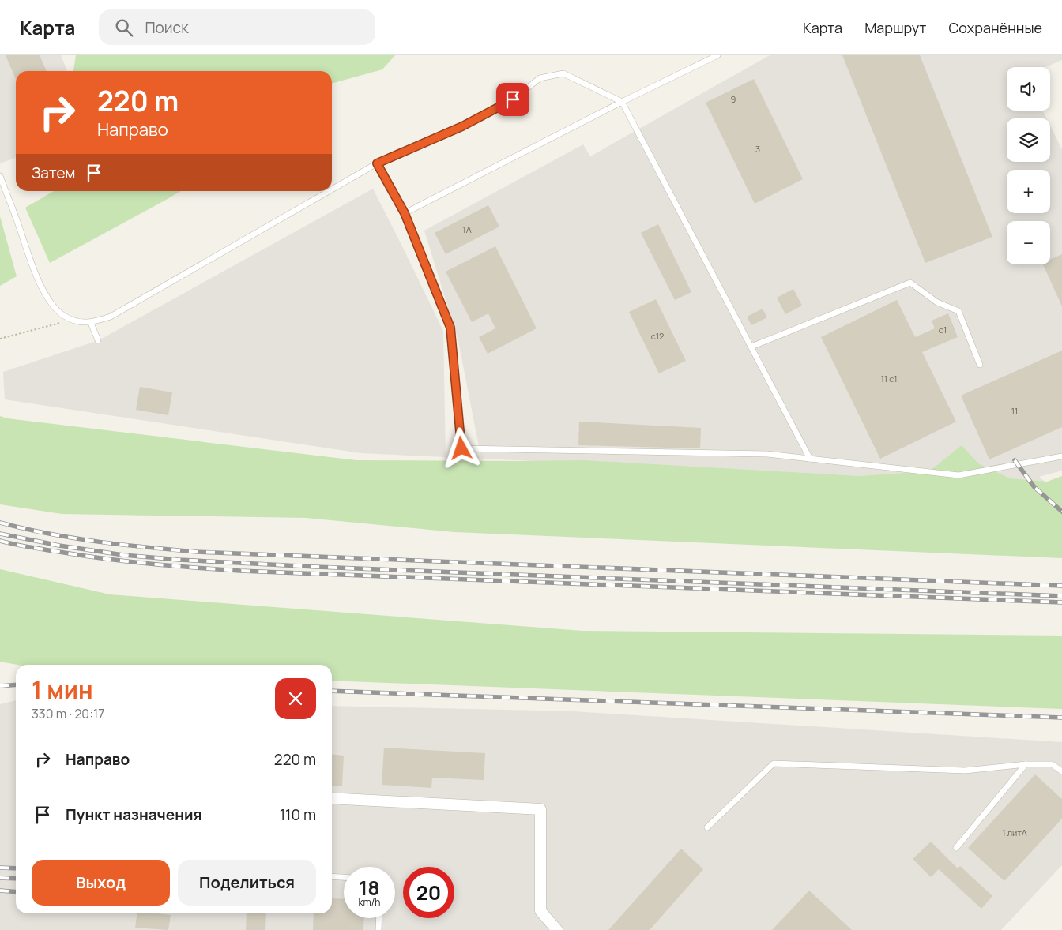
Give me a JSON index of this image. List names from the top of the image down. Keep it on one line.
{"house_numbers":["9","3","1А","с1","с12","11 с1","11","1 литА"],"page":{"header":"Карта","search":"Поиск","nav":["Карта","Маршрут","Сохранённые"],"map_buttons":["+","−"],"turn":["220 m","Направо"],"then":"Затем","heading":["1 мин","330 m · 20:17"],"list":[{"name":"Направо","value":"220 m"},{"name":"Пункт назначения","value":"110 m"}],"buttons":["Выход","Поделиться"],"speed":"18 km/h","limit":"20"}}
